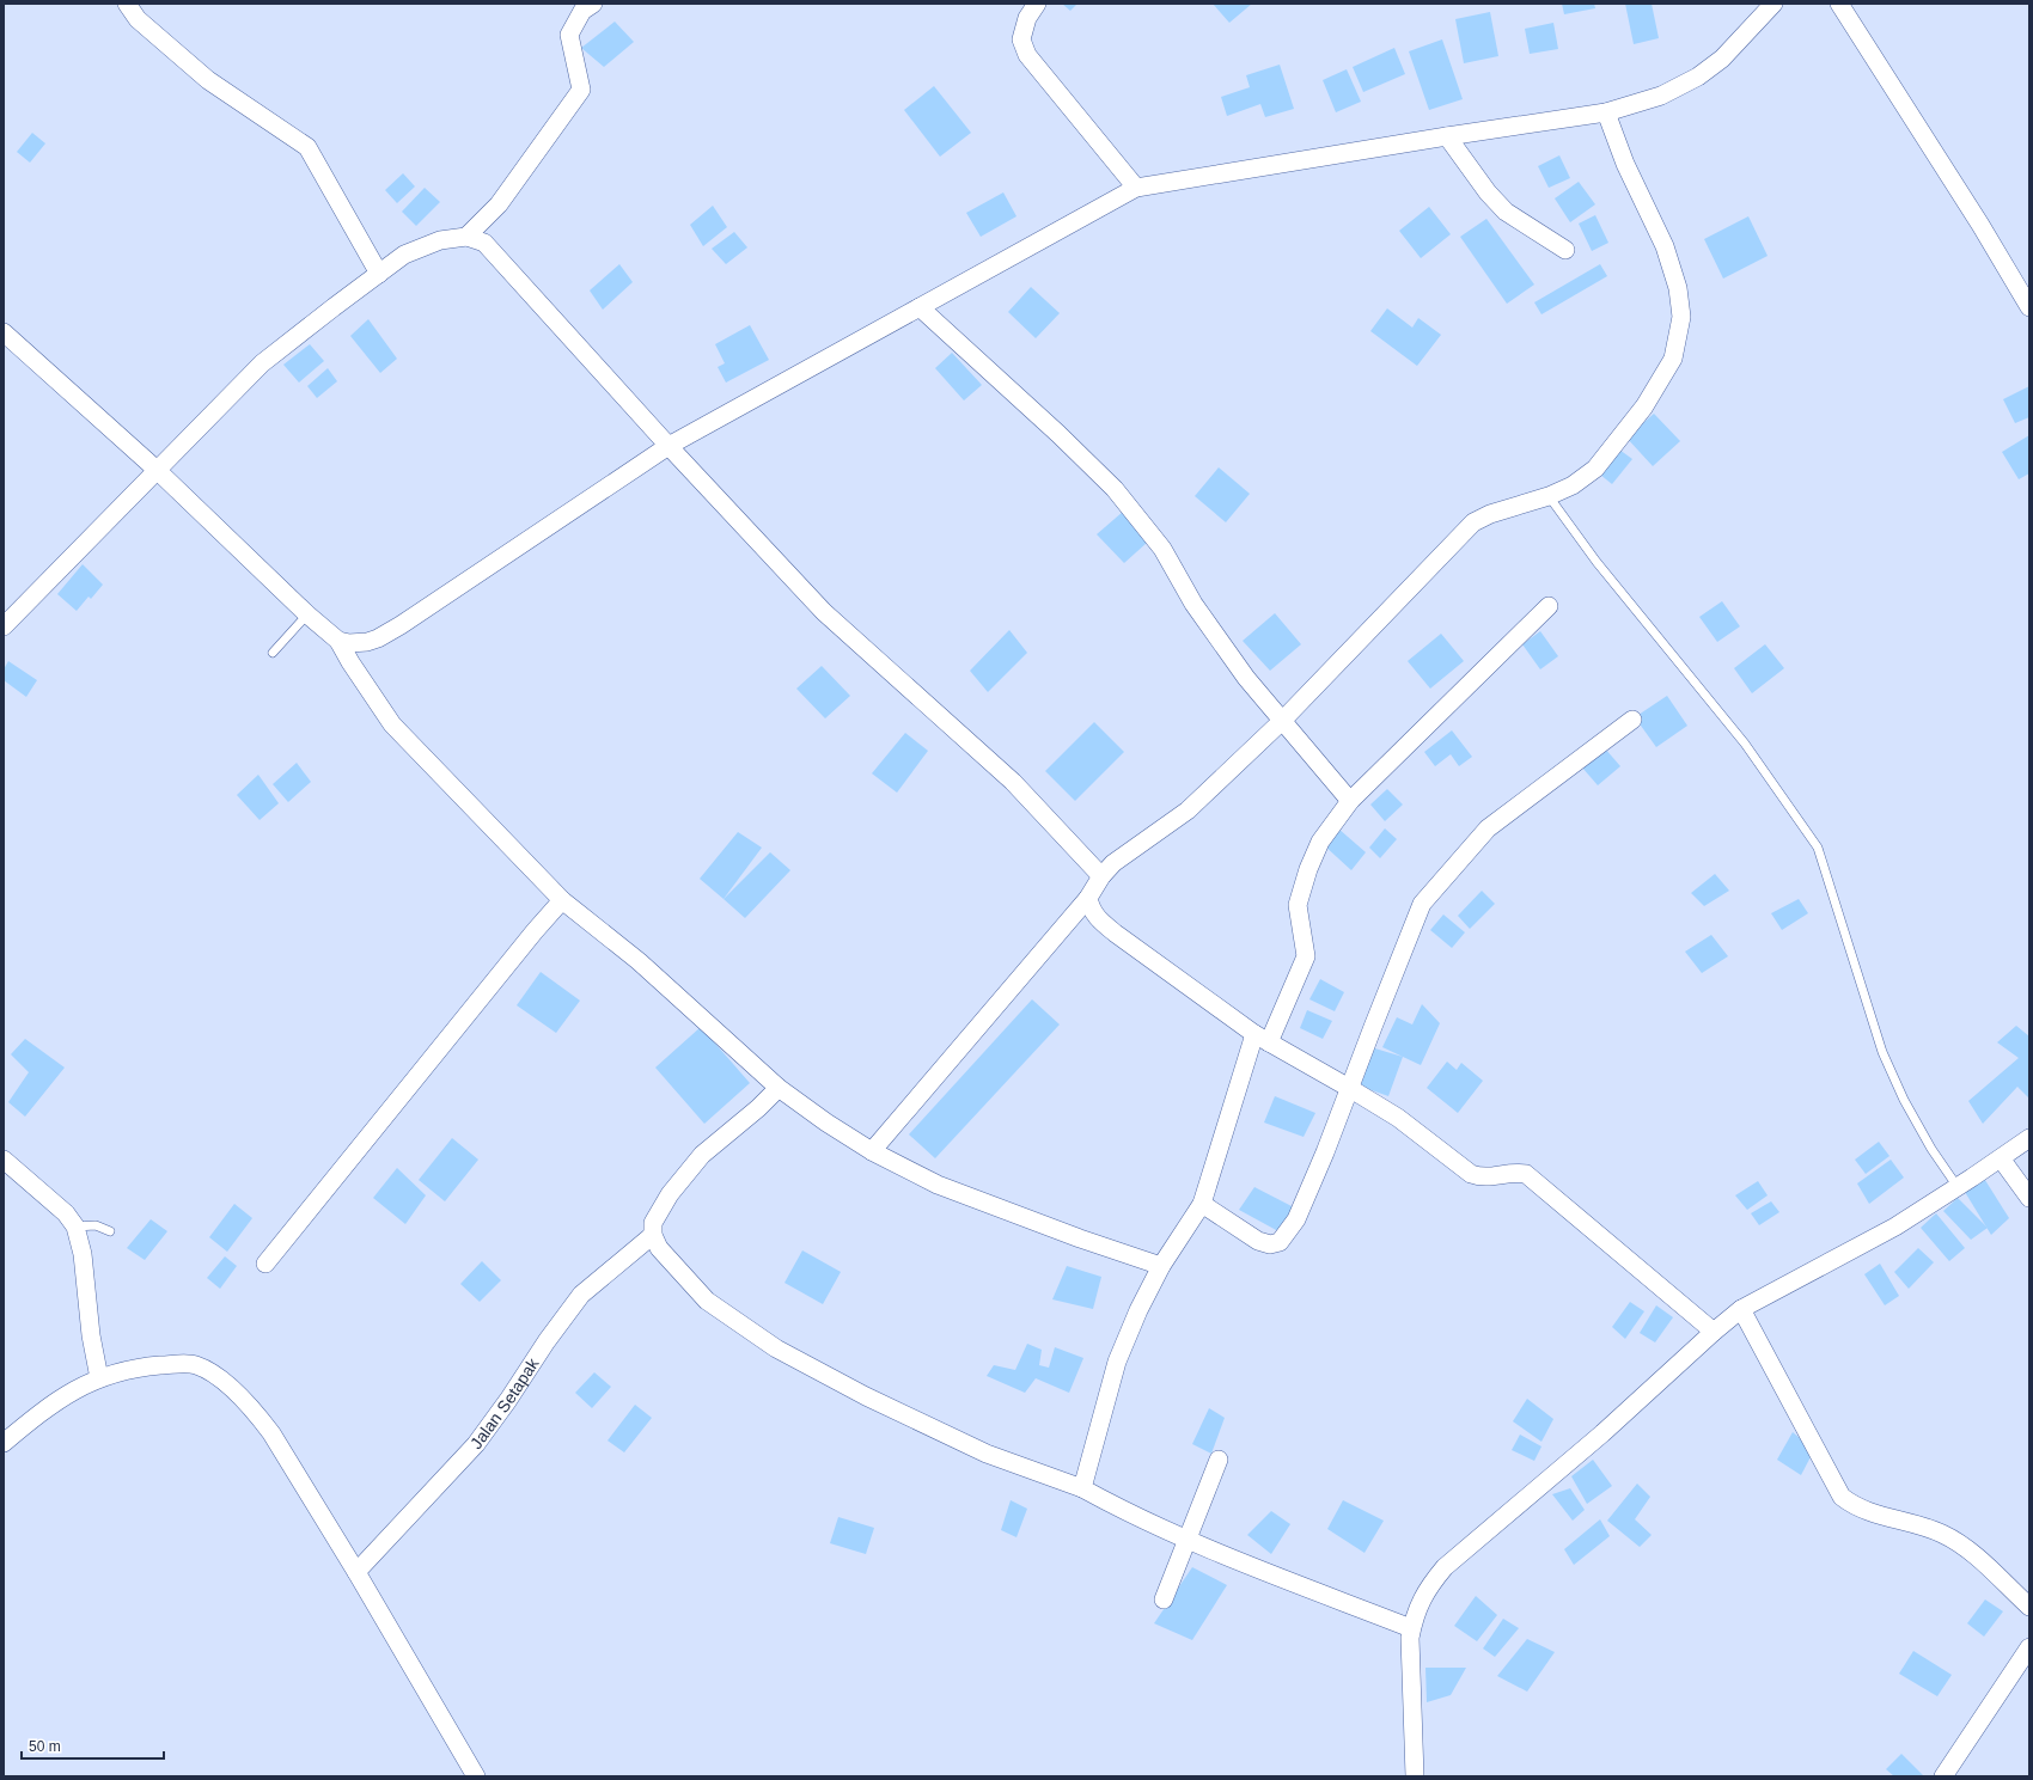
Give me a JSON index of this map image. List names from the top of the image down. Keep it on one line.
{"streets":{"street":["Jalan Setapak"]},"scale_bar":"50 m"}
